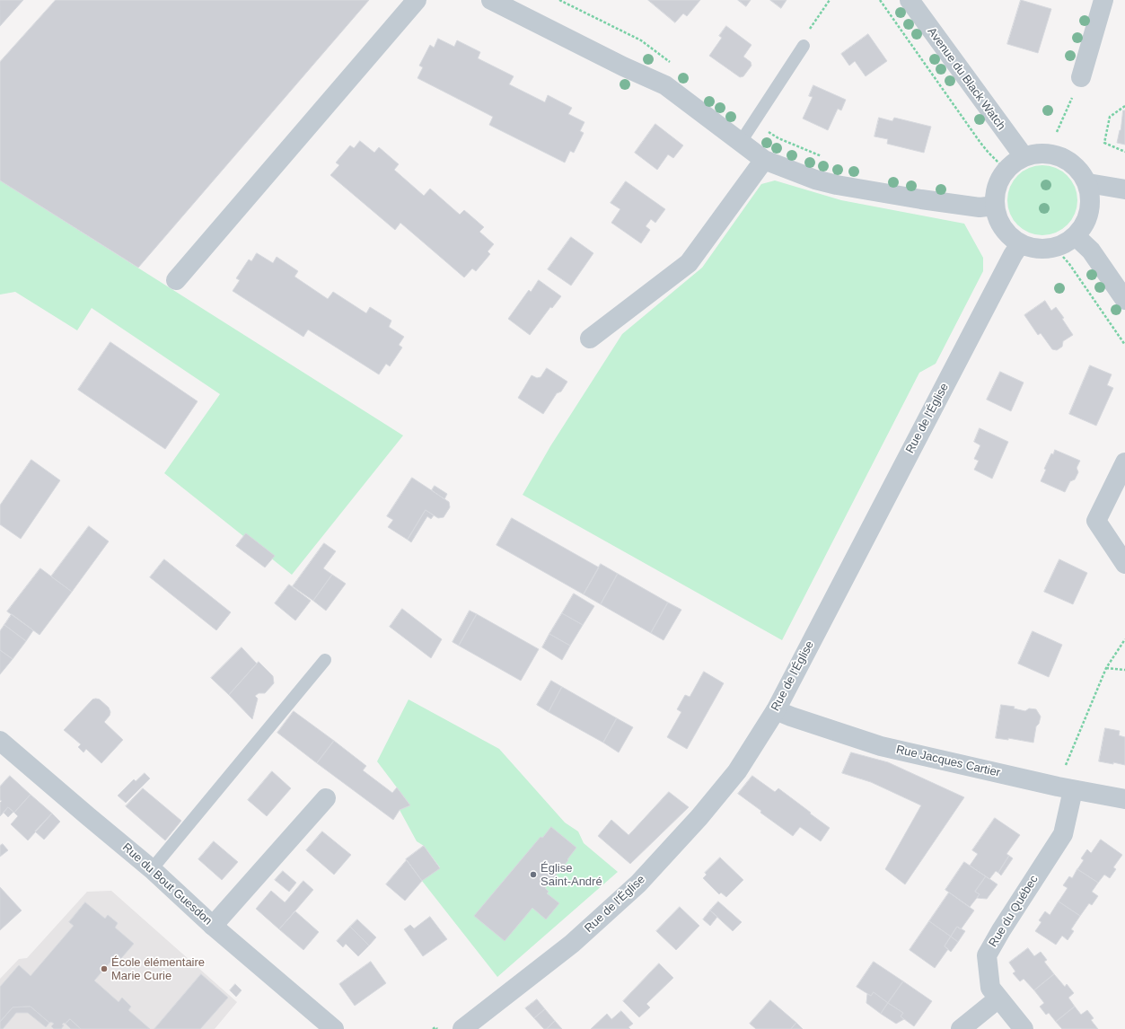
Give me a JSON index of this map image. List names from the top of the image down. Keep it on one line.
{"streets":{"street":["Avenue du Black Watch","Rue de l'Église","Rue Jacques Cartier","Rue du Bout Guesdon","Rue du Québec"]},"crossings":[["Avenue du Black Watch","Rue de l'Église"],["Rue de l'Église","Rue Jacques Cartier"],["Rue Jacques Cartier","Rue du Québec"]],"places":["Église Saint-André","École élémentaire Marie Curie"]}
